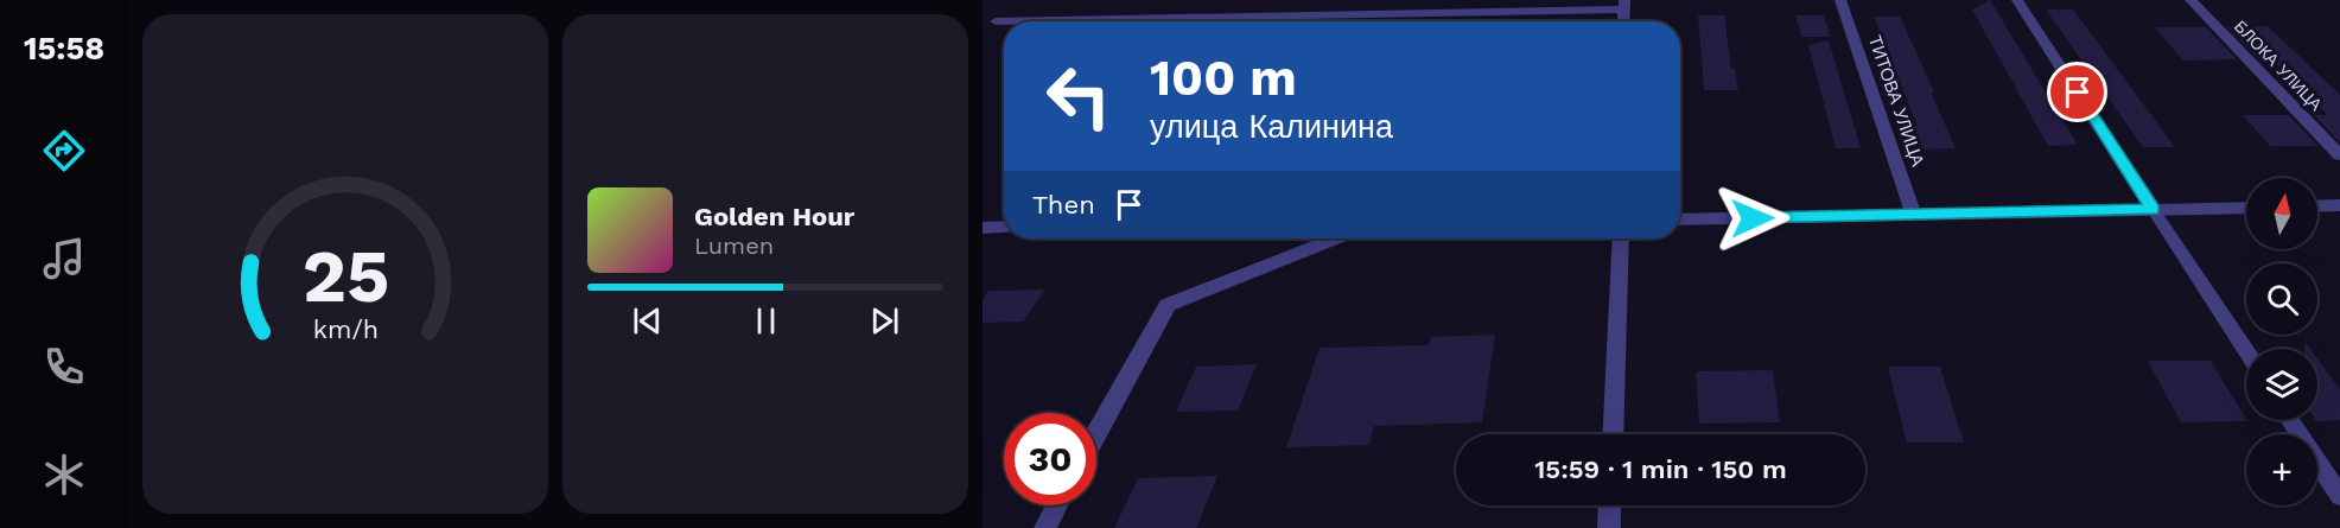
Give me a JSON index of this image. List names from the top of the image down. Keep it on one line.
{"streets":{"street":["БЛОКА УЛИЦА","ТИТОВА УЛИЦА"]},"north":"top","page":{"tabs":"15:58","turn":["100 m","улица Калинина"],"then":"Then","map_buttons":"+","song":["Golden Hour","Lumen"],"limit":"30","trip":"15:59 · 1 min · 150 m","gauge":["25","km/h"]}}
